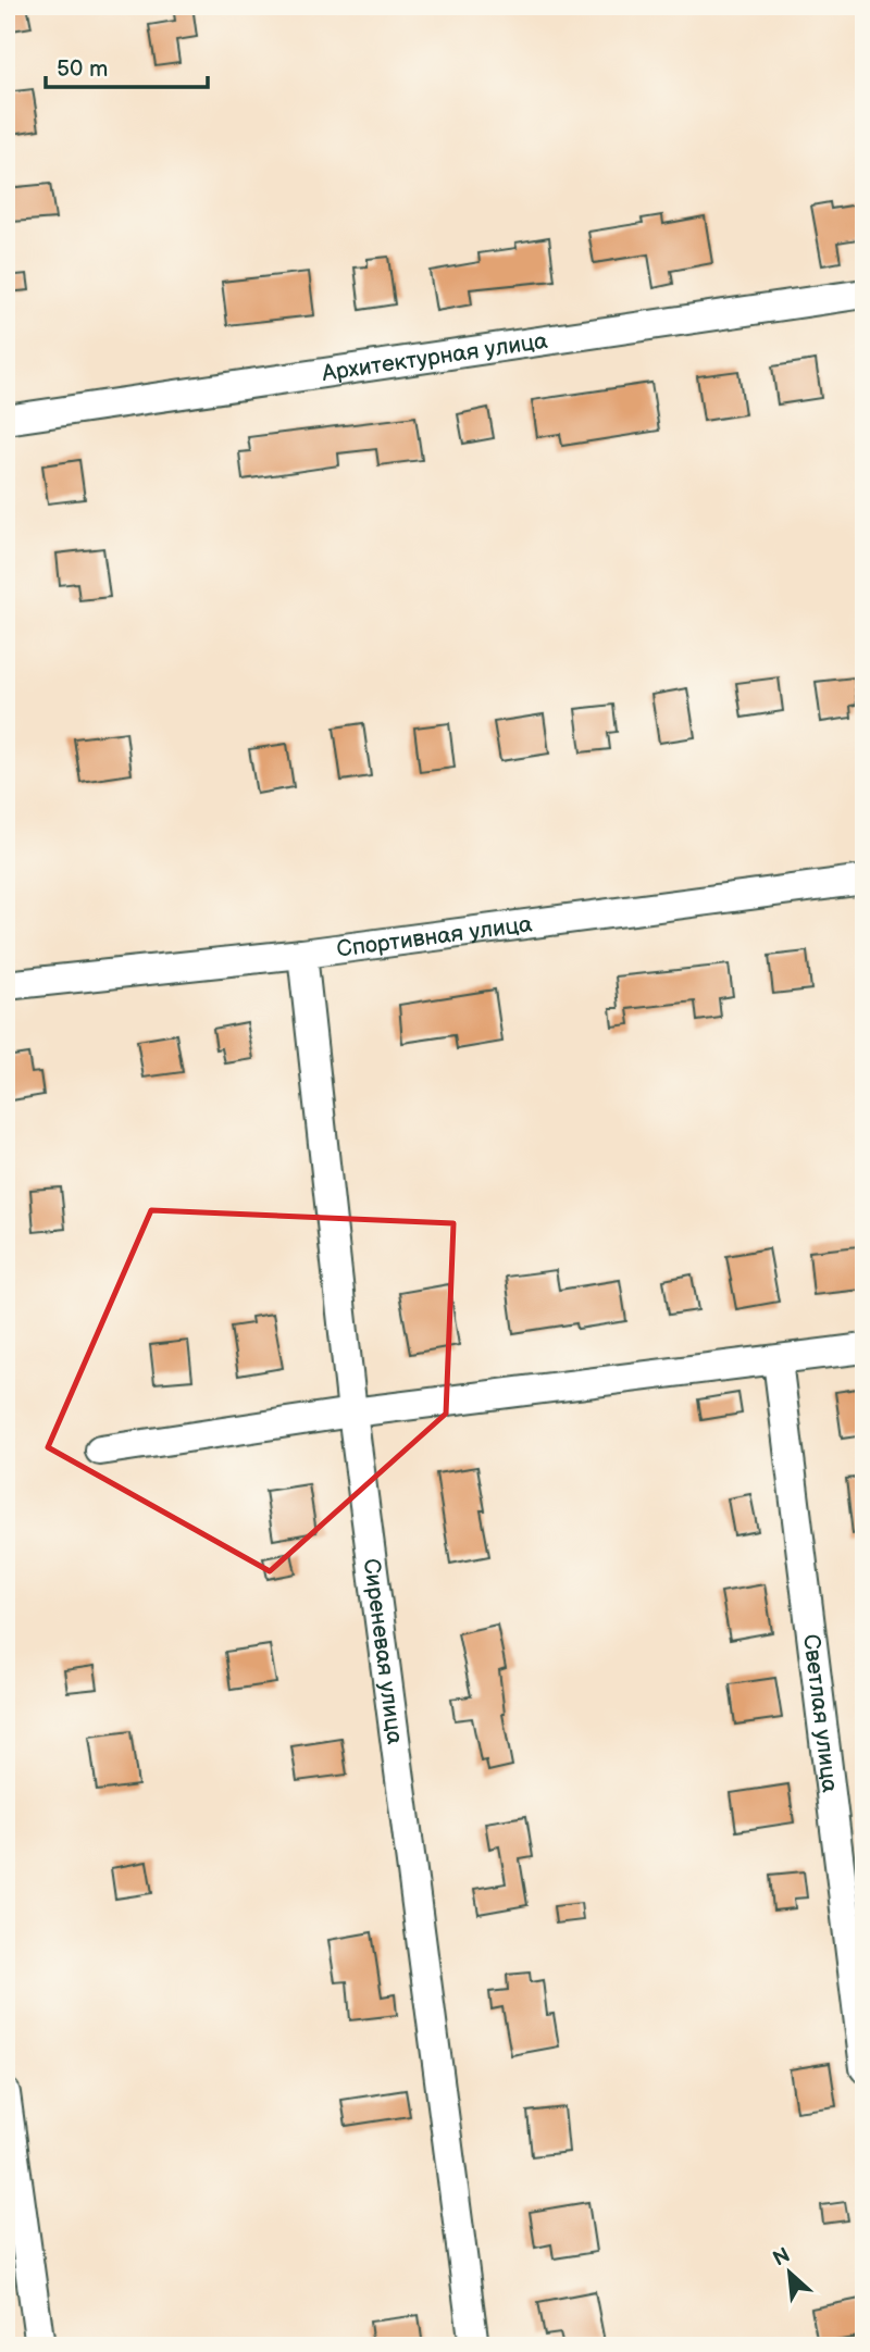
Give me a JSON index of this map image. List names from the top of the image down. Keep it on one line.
{"streets":{"street":["Архитектурная улица","Спортивная улица","Сиреневая улица","Светлая улица"]},"crossings":[["Спортивная улица","Сиреневая улица"]],"scale_bar":"50 m","north":"top left"}
